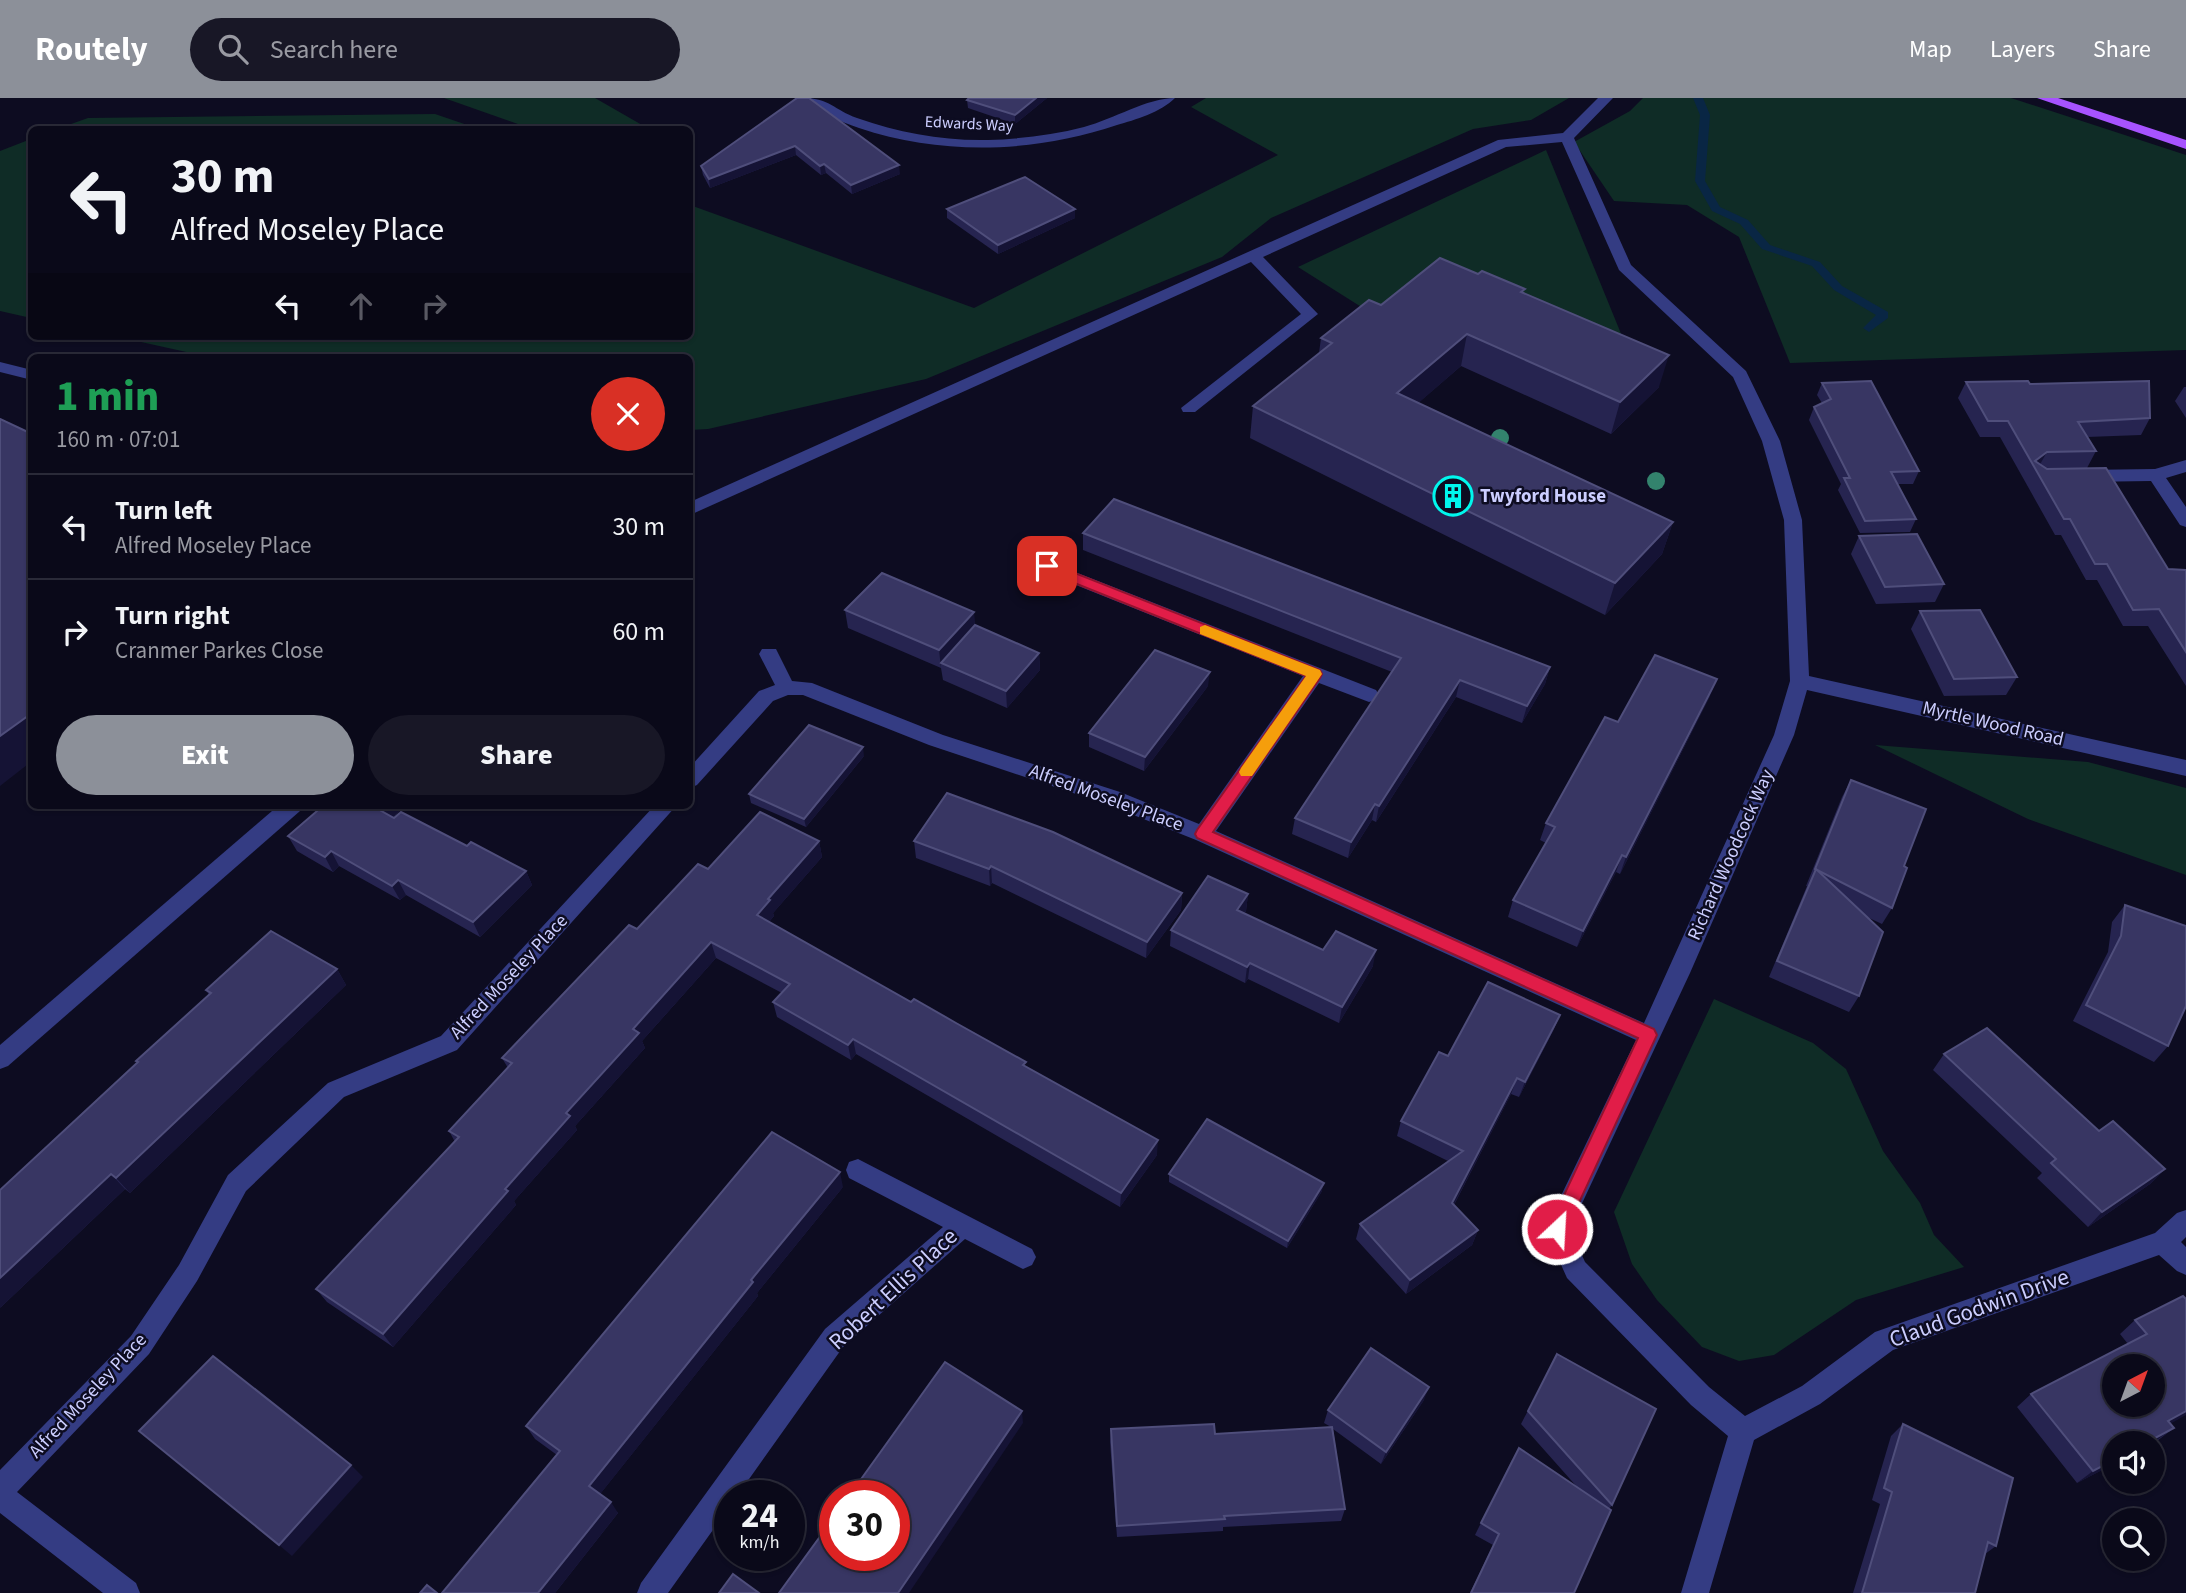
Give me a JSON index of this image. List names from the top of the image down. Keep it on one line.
{"streets":{"street":["Edwards Way","Myrtle Wood Road","Alfred Moseley Place","Richard Woodcock Way","Robert Ellis Place","Claud Godwin Drive"]},"crossings":[["Myrtle Wood Road","Richard Woodcock Way"],["Alfred Moseley Place","Richard Woodcock Way"],["Richard Woodcock Way","Claud Godwin Drive"]],"places":{"building":["Twyford House"]},"north":"top right","page":{"header":"Routely","search":"Search here","nav":["Map","Layers","Share"],"turn":["30 m","Alfred Moseley Place"],"heading":["1 min","160 m · 07:01"],"list":[{"name":"Turn left","note":"Alfred Moseley Place","value":"30 m"},{"name":"Turn right","note":"Cranmer Parkes Close","value":"60 m"}],"buttons":["Exit","Share"],"speed":"24 km/h","limit":"30"}}
